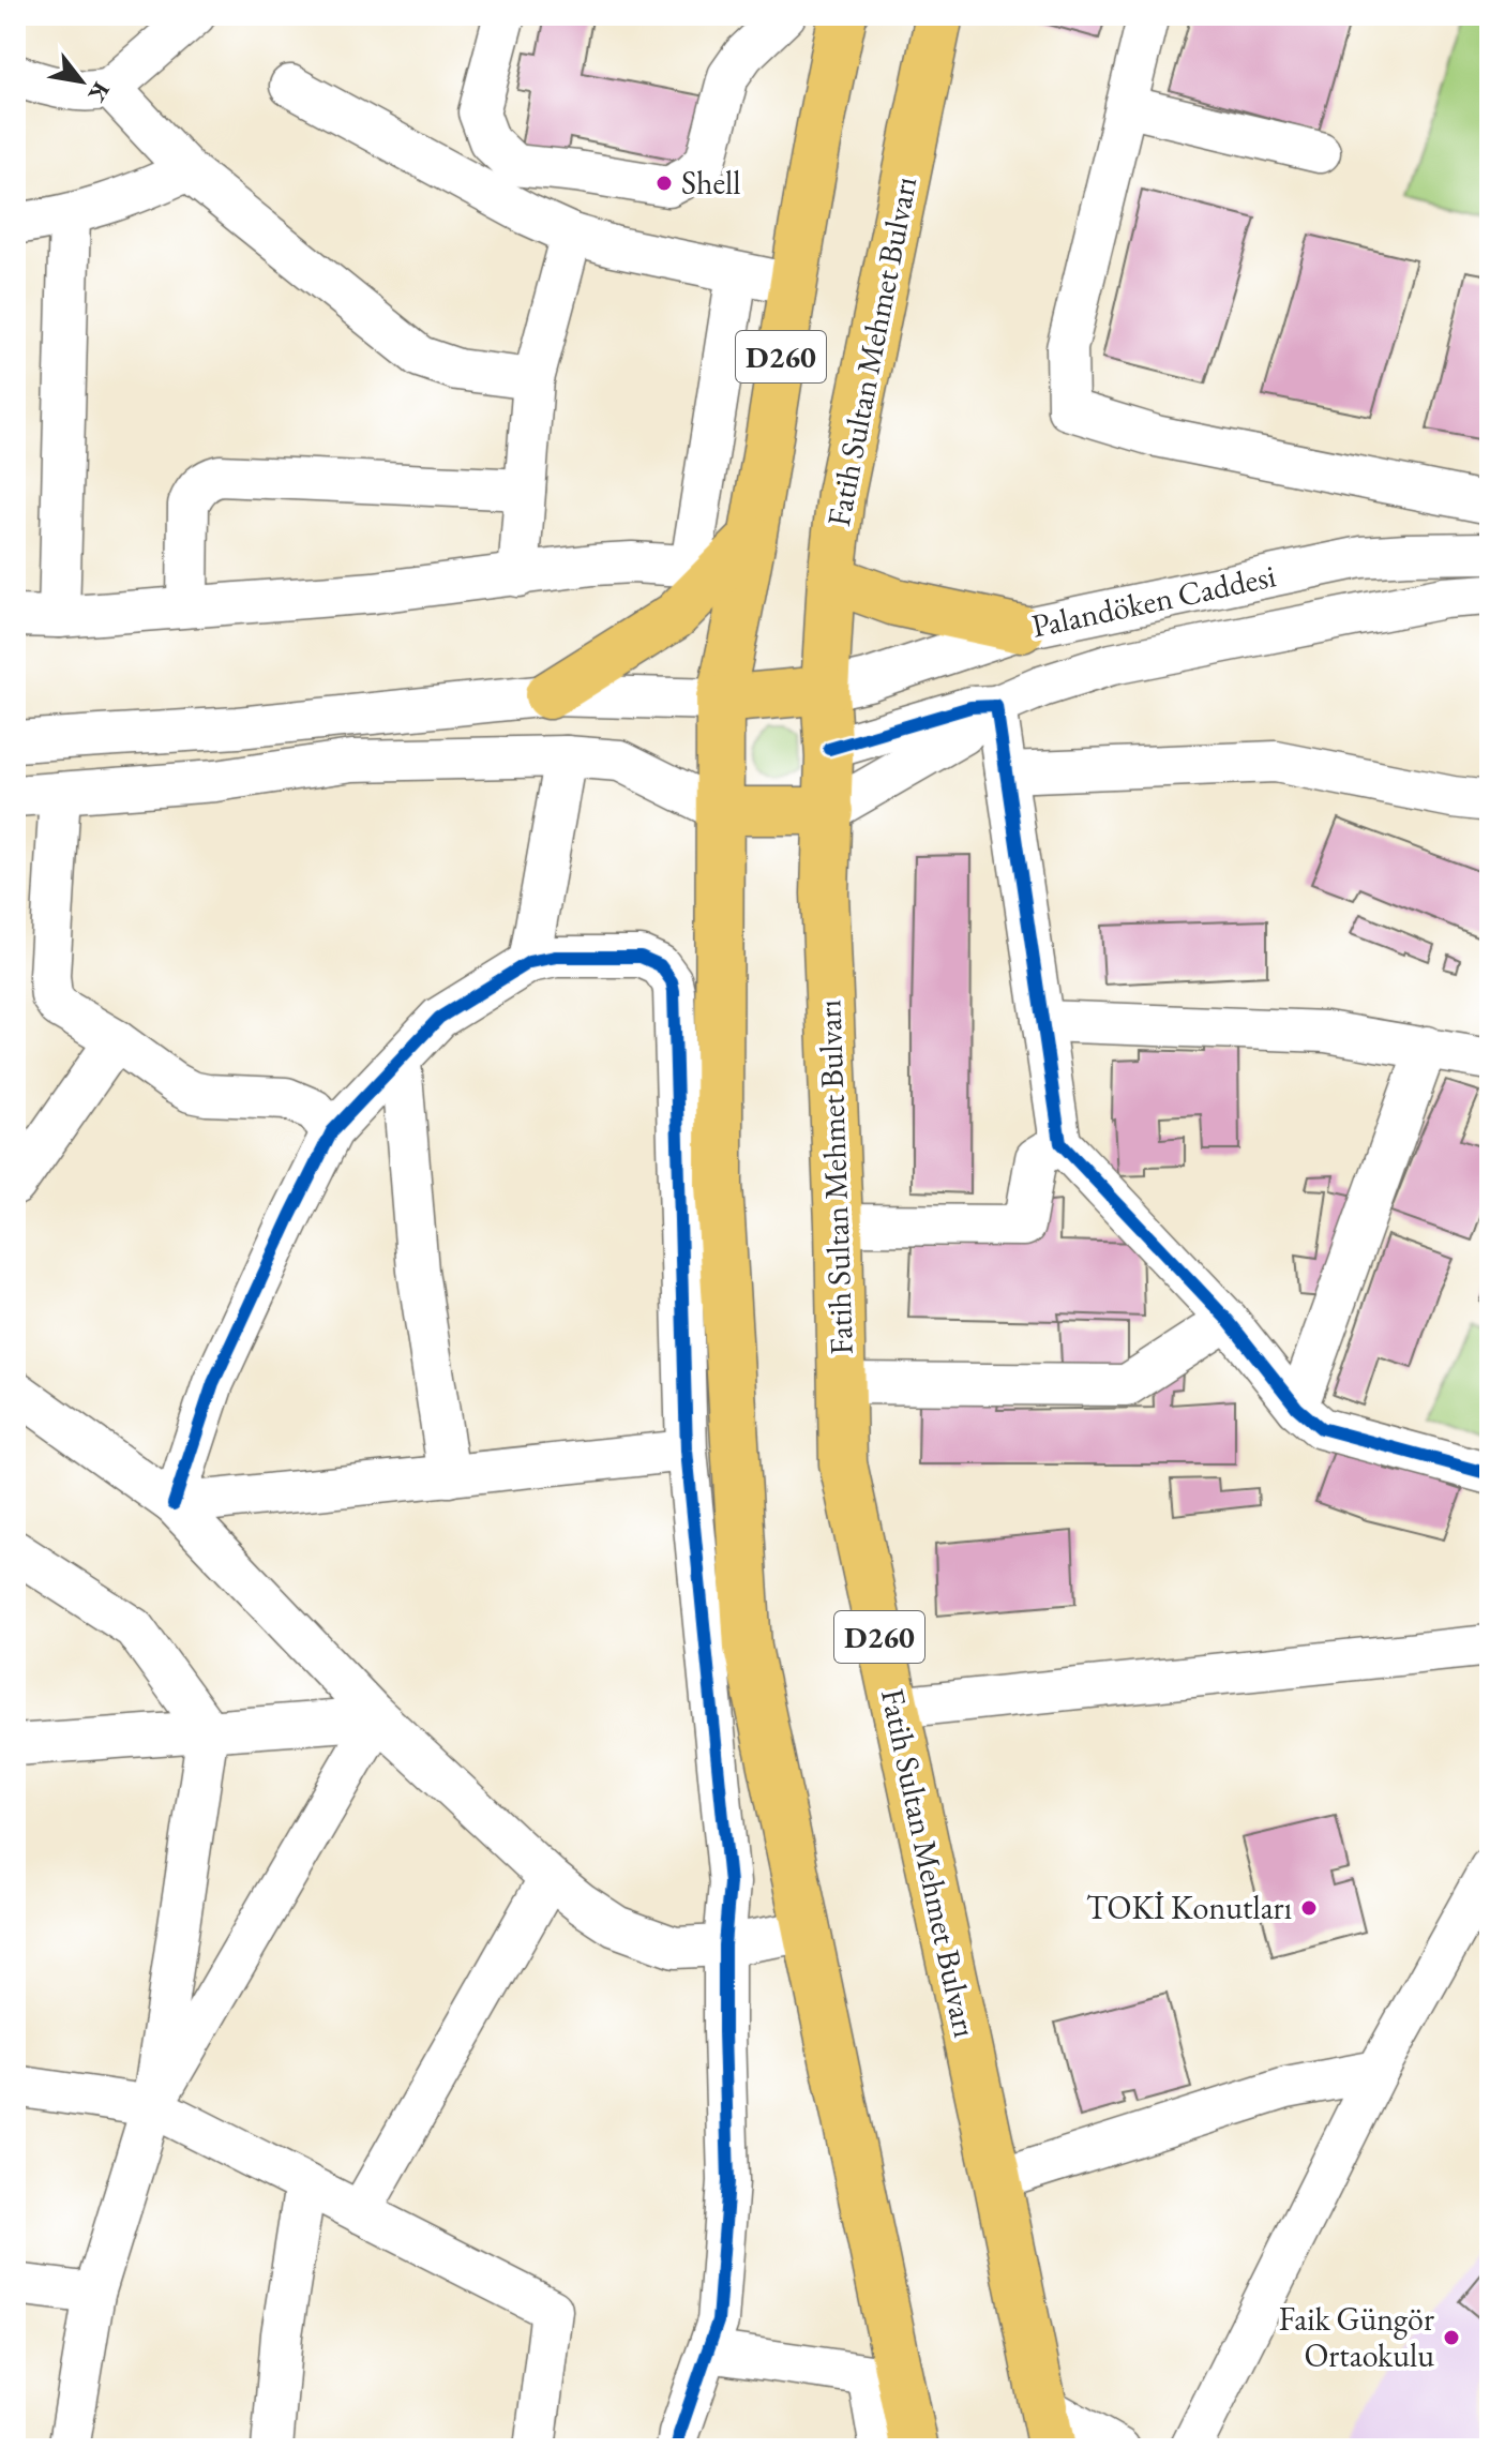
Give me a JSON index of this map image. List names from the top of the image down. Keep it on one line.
{"streets":{"highway":["Fatih Sultan Mehmet Bulvarı","D260"],"street":["Palandöken Caddesi"]},"crossings":[["Fatih Sultan Mehmet Bulvarı","D260"],["Fatih Sultan Mehmet Bulvarı","Palandöken Caddesi"],["D260","Palandöken Caddesi"]],"places":["Shell","TOKİ Konutları","Faik Güngör Ortaokulu"],"north":"bottom right"}
